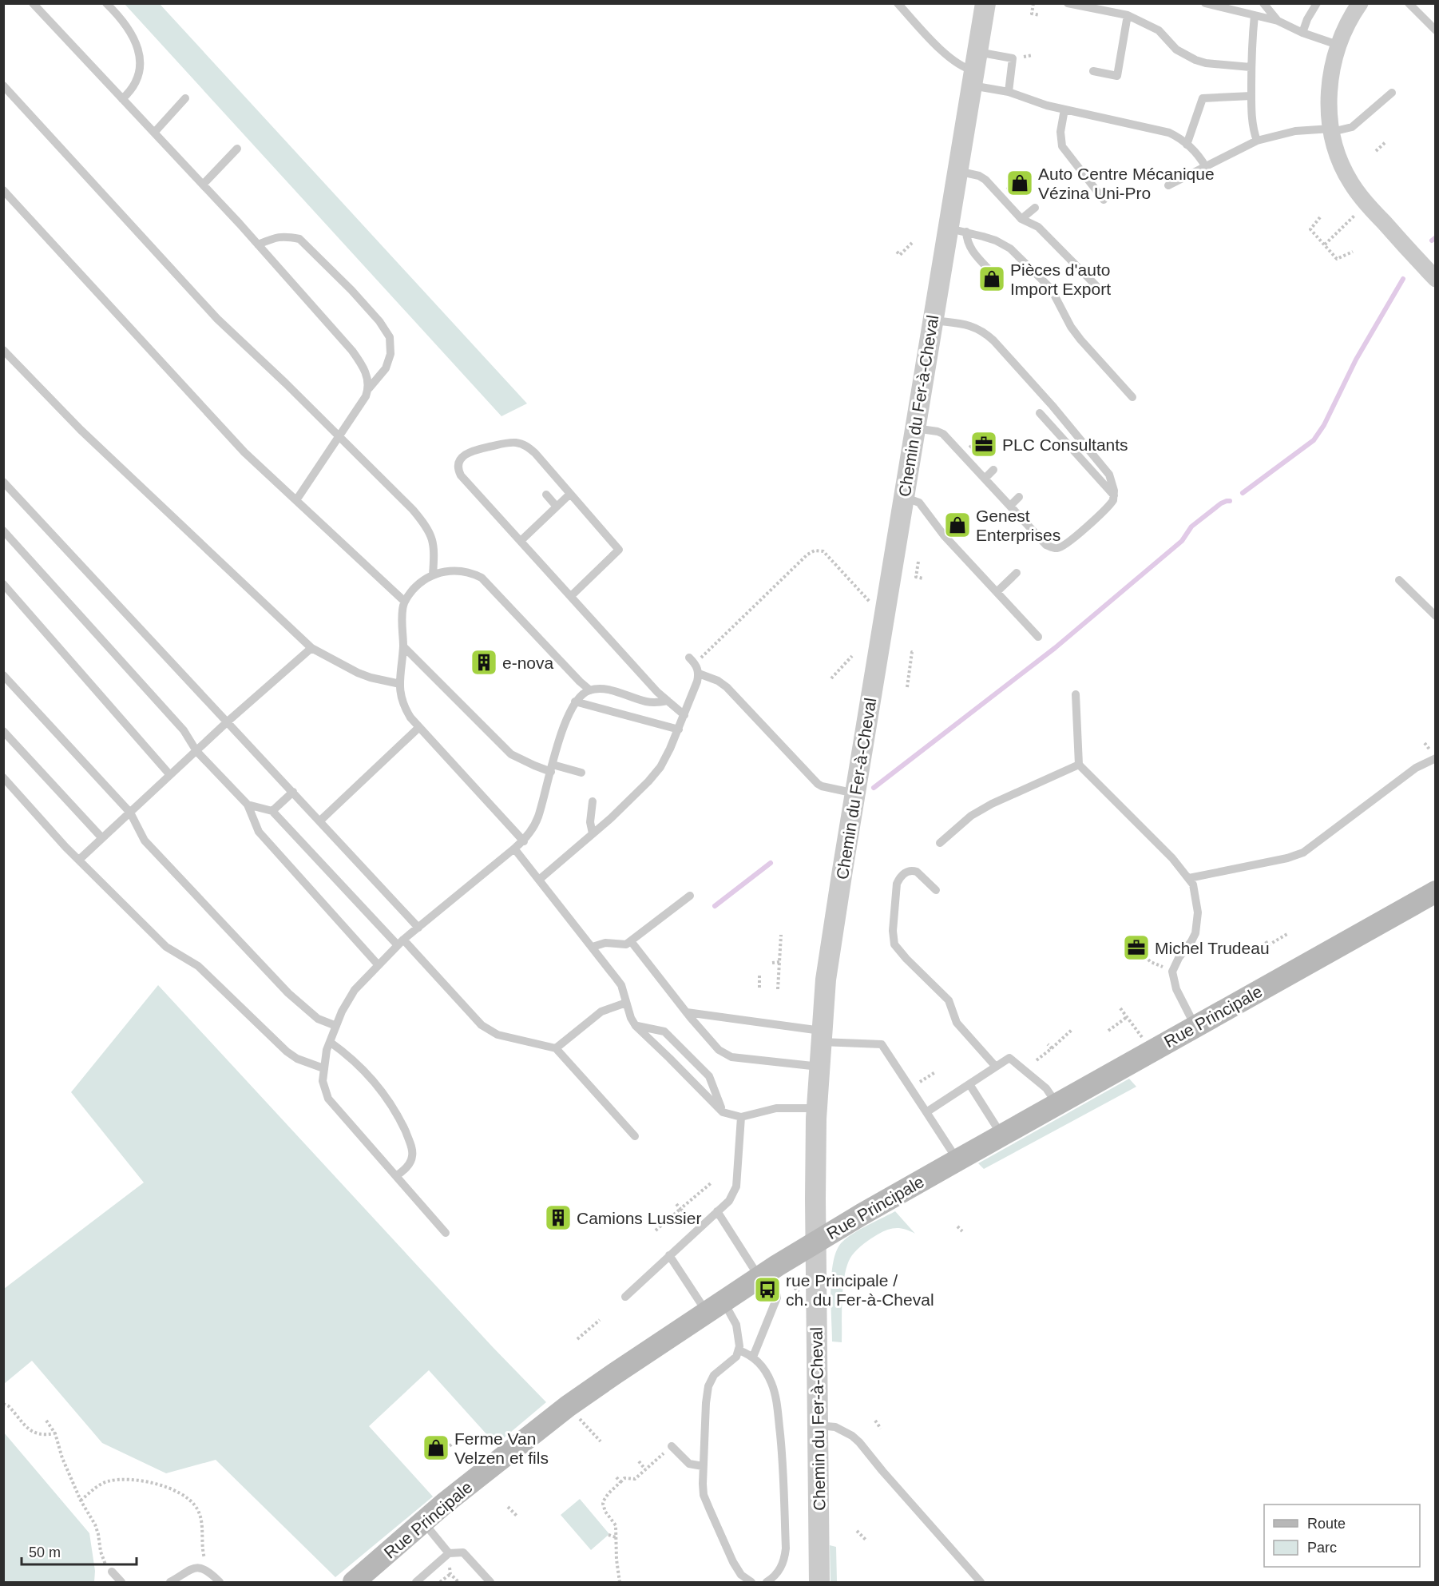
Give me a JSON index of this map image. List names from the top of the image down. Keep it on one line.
{"streets":{"main road":["Rue Principale"],"street":["Chemin du Fer-à-Cheval"]},"crossings":[["Chemin du Fer-à-Cheval","Rue Principale"]],"places":{"shop":["Auto Centre Mécanique Vézina Uni-Pro","Pièces d'auto Import Export","Genest Enterprises","Ferme Van Velzen et fils"],"office":["PLC Consultants","Michel Trudeau"],"building":["e-nova","Camions Lussier"],"bus stop":["rue Principale / ch. du Fer-à-Cheval"]},"legend":["Route","Parc"],"scale_bar":"50 m"}
